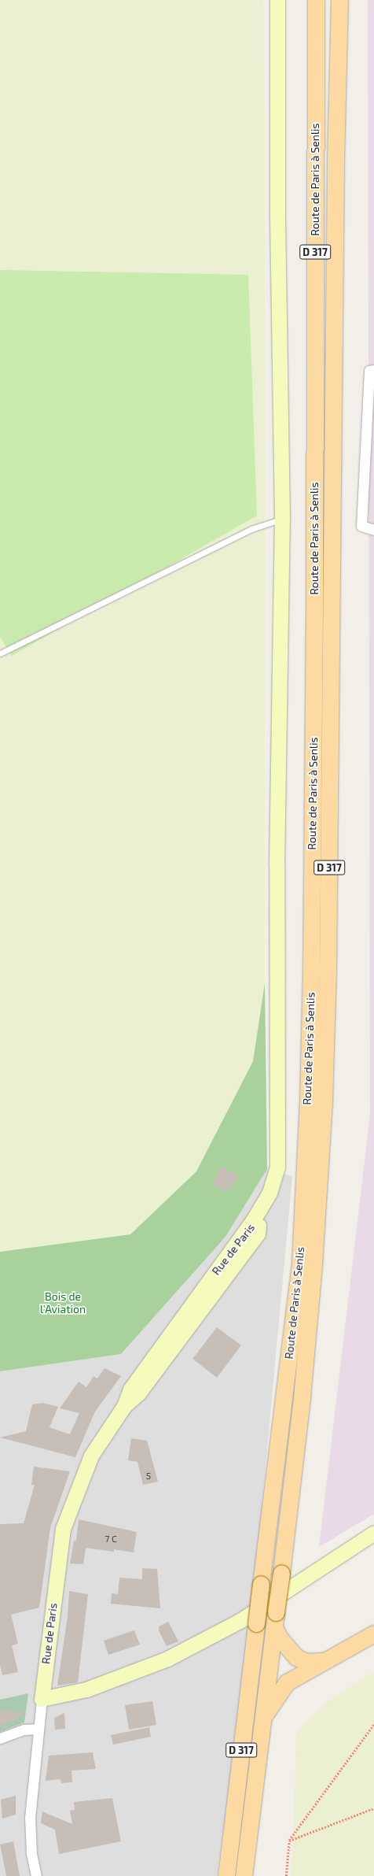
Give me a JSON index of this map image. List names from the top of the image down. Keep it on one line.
{"streets":{"main road":["Route de Paris à Senlis","D 317"],"street":["Rue de Paris"]},"crossings":[["Route de Paris à Senlis","D 317"]],"parks":["Bois de l'Aviation"],"house_numbers":["5","7 C"]}
